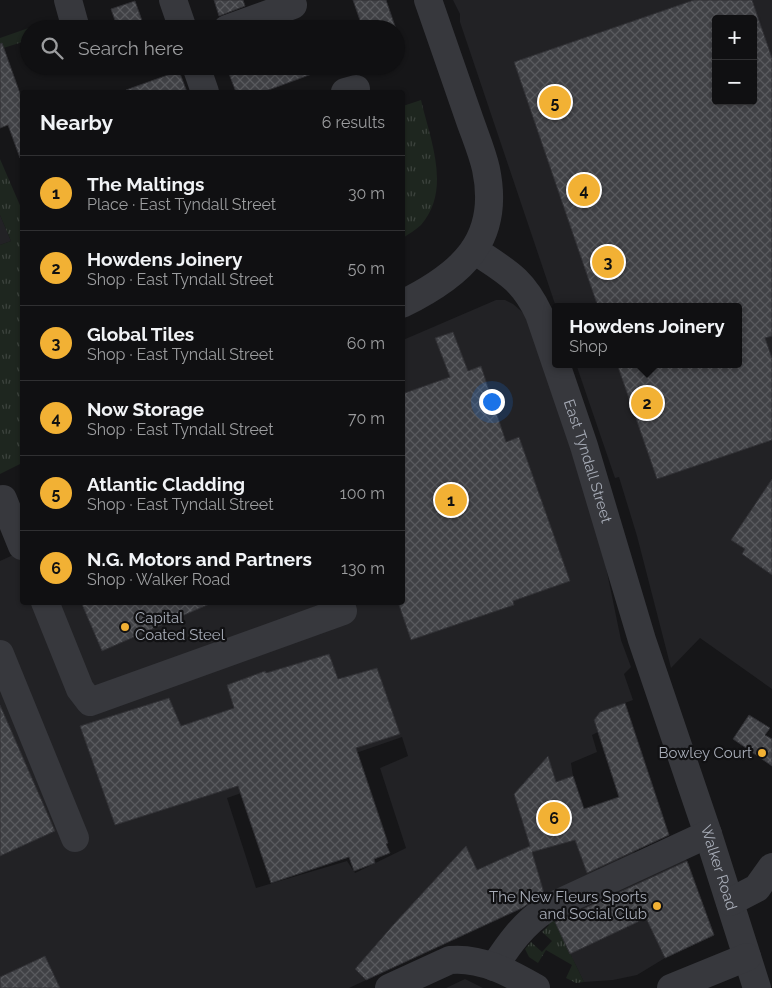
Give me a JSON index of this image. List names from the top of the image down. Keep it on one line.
{"streets":{"street":["East Tyndall Street","Walker Road"]},"crossings":[["East Tyndall Street","Walker Road"]],"places":["Capital Coated Steel","Bowley Court","The New Fleurs Sports and Social Club"],"page":{"map_buttons":["+","−"],"search":"Search here","pins":["5","4","3","2","1","6"],"heading":["Nearby","6 results"],"list":[{"mark":"1","name":"The Maltings","note":"Place · East Tyndall Street","value":"30 m"},{"mark":"2","name":"Howdens Joinery","note":"Shop · East Tyndall Street","value":"50 m"},{"mark":"3","name":"Global Tiles","note":"Shop · East Tyndall Street","value":"60 m"},{"mark":"4","name":"Now Storage","note":"Shop · East Tyndall Street","value":"70 m"},{"mark":"5","name":"Atlantic Cladding","note":"Shop · East Tyndall Street","value":"100 m"},{"mark":"6","name":"N.G. Motors and Partners","note":"Shop · Walker Road","value":"130 m"}],"popup":["Howdens Joinery","Shop"]}}
